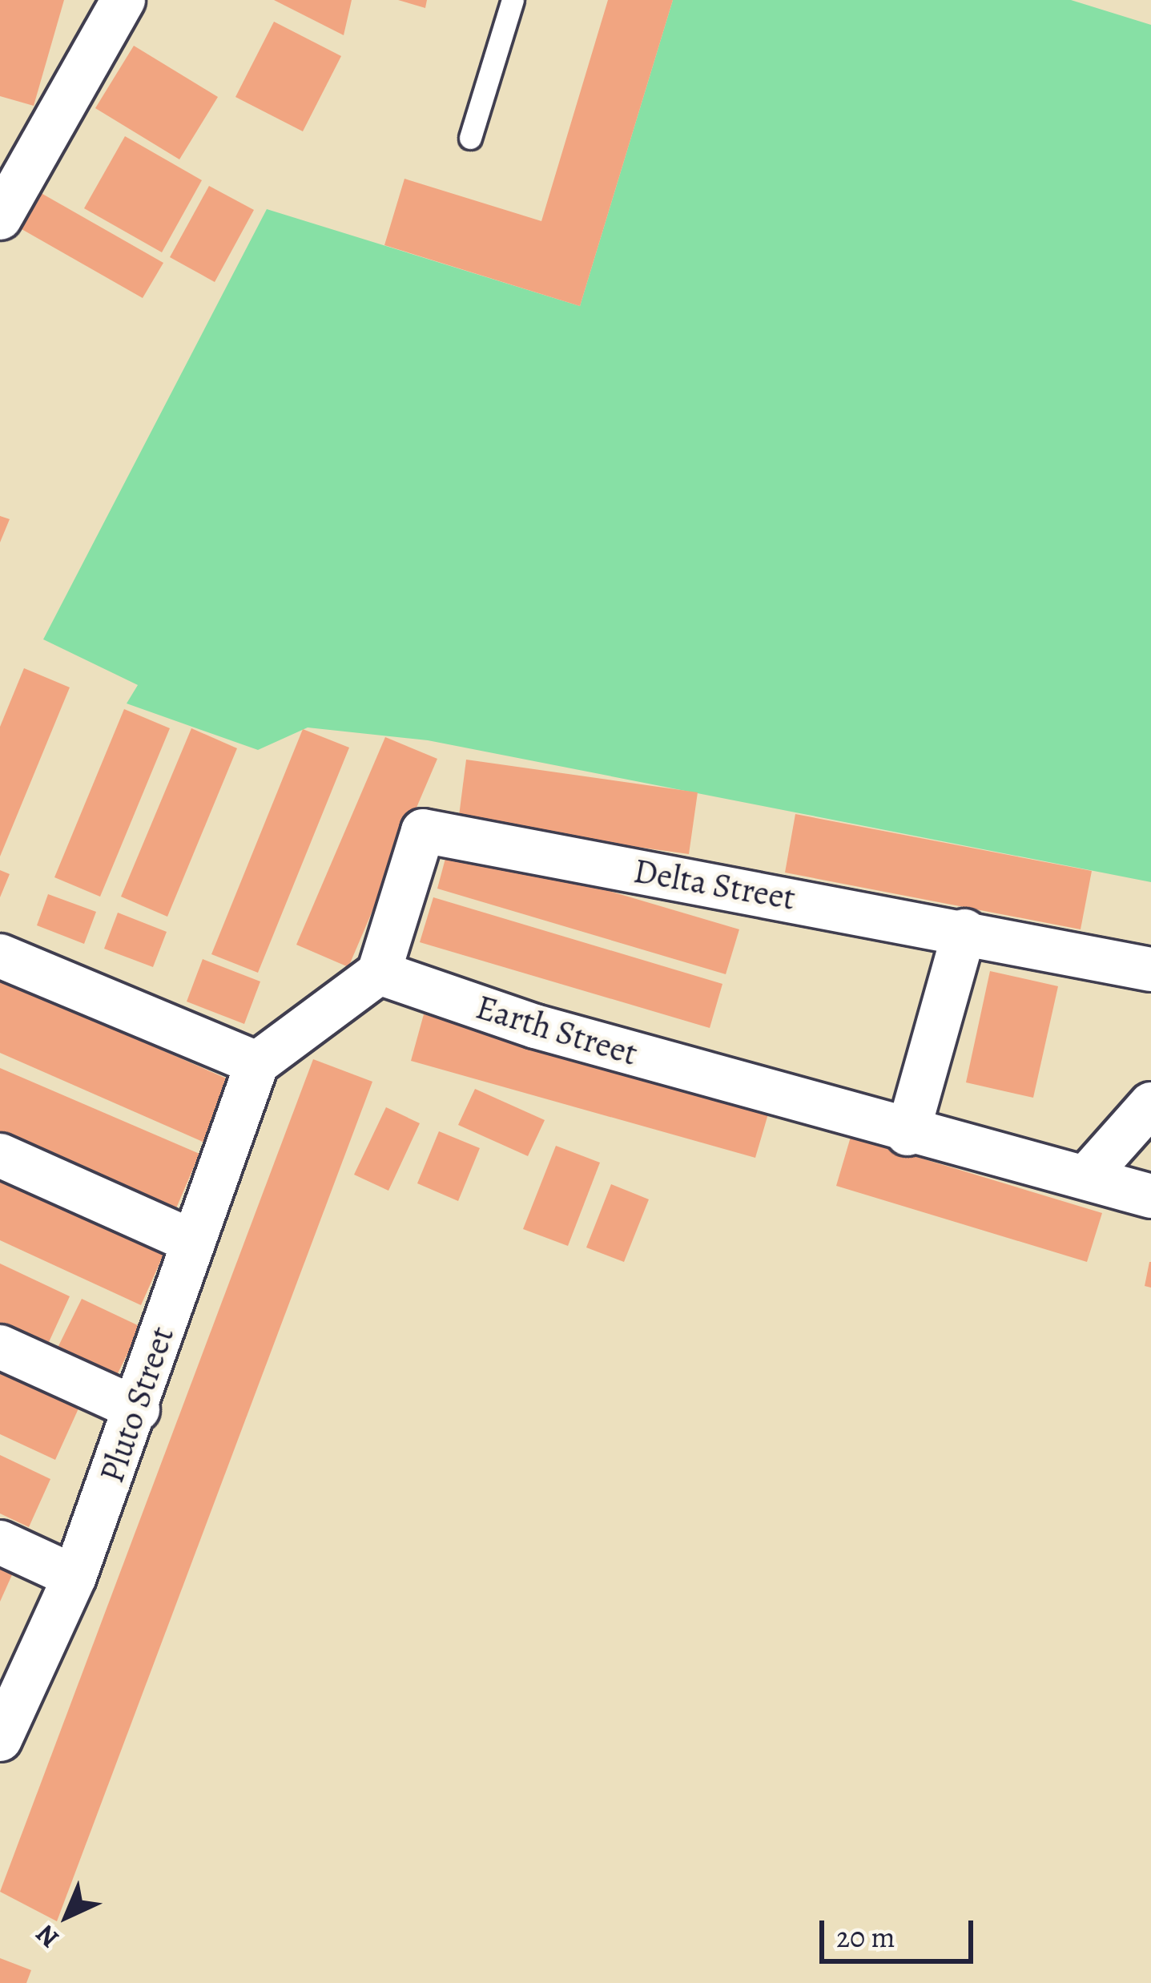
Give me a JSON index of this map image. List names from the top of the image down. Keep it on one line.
{"streets":{"street":["Delta Street","Earth Street","Pluto Street"]},"crossings":[["Delta Street","Earth Street"]],"scale_bar":"20 m","north":"bottom left"}
